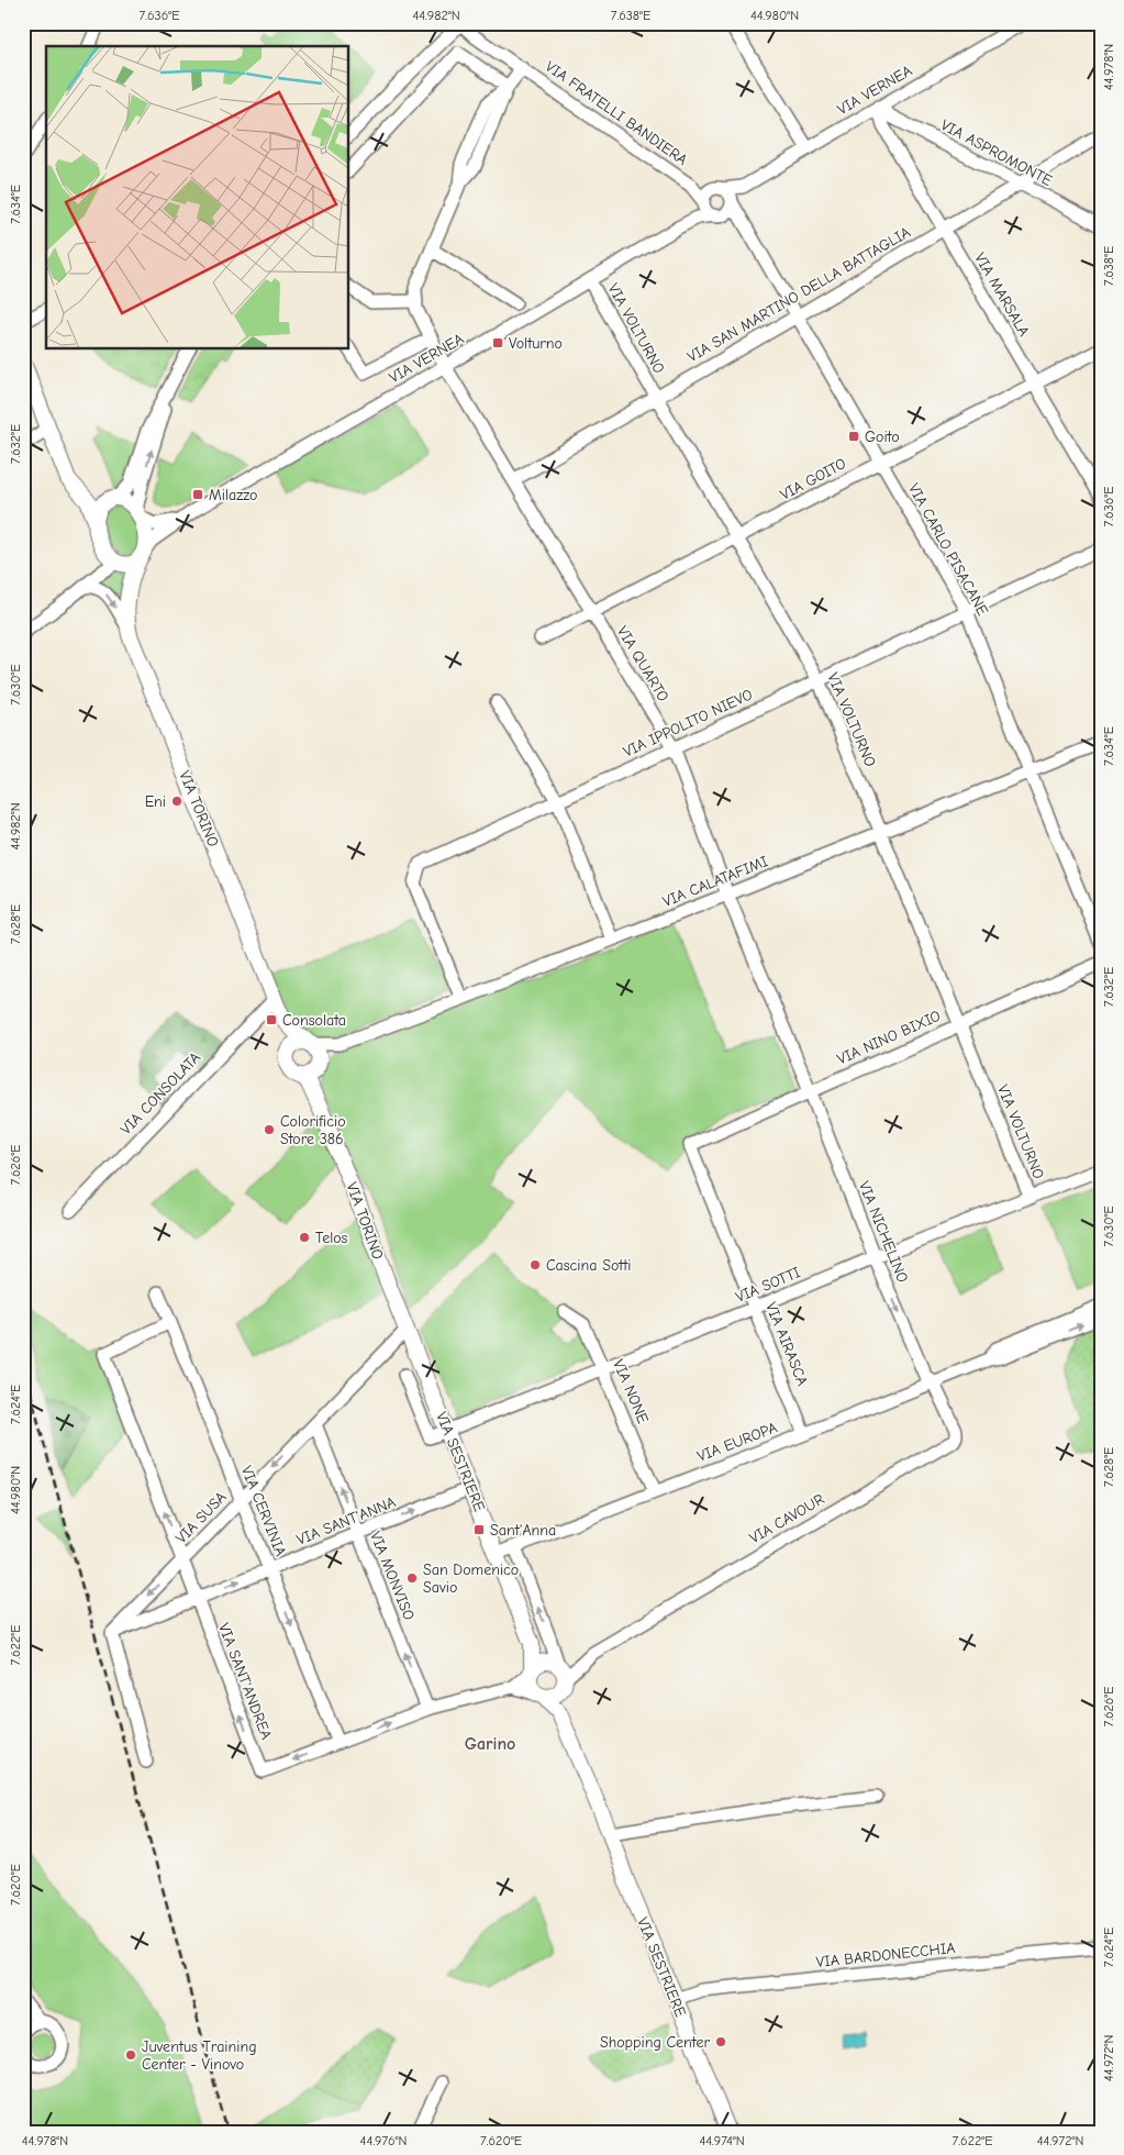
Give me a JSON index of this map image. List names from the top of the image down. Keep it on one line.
{"streets":{"main road":["VIA TORINO","VIA SESTRIERE"],"street":["VIA VERNEA","VIA FRATELLI BANDIERA","VIA ASPROMONTE","VIA SAN MARTINO DELLA BATTAGLIA","VIA MARSALA","VIA VOLTURNO","VIA GOITO","VIA CARLO PISACANE","VIA QUARTO","VIA IPPOLITO NIEVO","VIA CALATAFIMI","VIA NINO BIXIO","VIA CONSOLATA","VIA NICHELINO","VIA SOTTI","VIA AIRASCA","VIA NONE","VIA EUROPA","VIA CERVINIA","VIA SUSA","VIA CAVOUR","VIA SANT'ANNA","VIA MONVISO","VIA SANT'ANDREA","VIA BARDONECCHIA"]},"crossings":[["VIA VERNEA","VIA FRATELLI BANDIERA"],["VIA VERNEA","VIA ASPROMONTE"],["VIA VERNEA","VIA MARSALA"],["VIA VERNEA","VIA VOLTURNO"],["VIA VERNEA","VIA QUARTO"],["VIA FRATELLI BANDIERA","VIA QUARTO"],["VIA ASPROMONTE","VIA SAN MARTINO DELLA BATTAGLIA"],["VIA ASPROMONTE","VIA MARSALA"],["VIA SAN MARTINO DELLA BATTAGLIA","VIA MARSALA"],["VIA SAN MARTINO DELLA BATTAGLIA","VIA VOLTURNO"],["VIA SAN MARTINO DELLA BATTAGLIA","VIA CARLO PISACANE"],["VIA SAN MARTINO DELLA BATTAGLIA","VIA QUARTO"],["VIA MARSALA","VIA GOITO"],["VIA VOLTURNO","VIA GOITO"],["VIA VOLTURNO","VIA IPPOLITO NIEVO"],["VIA VOLTURNO","VIA CALATAFIMI"],["VIA VOLTURNO","VIA NINO BIXIO"],["VIA VOLTURNO","VIA SOTTI"],["VIA GOITO","VIA CARLO PISACANE"],["VIA GOITO","VIA QUARTO"],["VIA CARLO PISACANE","VIA IPPOLITO NIEVO"],["VIA CARLO PISACANE","VIA CALATAFIMI"],["VIA QUARTO","VIA IPPOLITO NIEVO"],["VIA QUARTO","VIA CALATAFIMI"],["VIA QUARTO","VIA NINO BIXIO"],["VIA QUARTO","VIA NICHELINO"],["VIA IPPOLITO NIEVO","VIA CALATAFIMI"],["VIA TORINO","VIA CALATAFIMI"],["VIA TORINO","VIA CONSOLATA"],["VIA TORINO","VIA SESTRIERE"],["VIA NINO BIXIO","VIA NICHELINO"],["VIA NINO BIXIO","VIA AIRASCA"],["VIA NICHELINO","VIA SOTTI"],["VIA NICHELINO","VIA EUROPA"],["VIA NICHELINO","VIA CAVOUR"],["VIA SOTTI","VIA AIRASCA"],["VIA SOTTI","VIA NONE"],["VIA SOTTI","VIA SESTRIERE"],["VIA AIRASCA","VIA EUROPA"],["VIA NONE","VIA EUROPA"],["VIA EUROPA","VIA SESTRIERE"],["VIA EUROPA","VIA CAVOUR"],["VIA SESTRIERE","VIA SUSA"],["VIA SESTRIERE","VIA SANT'ANNA"],["VIA SESTRIERE","VIA BARDONECCHIA"],["VIA CERVINIA","VIA SUSA"],["VIA CERVINIA","VIA SANT'ANNA"],["VIA CERVINIA","VIA SANT'ANDREA"],["VIA SUSA","VIA SANT'ANNA"],["VIA SUSA","VIA MONVISO"],["VIA SUSA","VIA SANT'ANDREA"],["VIA SANT'ANNA","VIA MONVISO"],["VIA SANT'ANNA","VIA SANT'ANDREA"],["VIA MONVISO","VIA SANT'ANDREA"]],"one_way":["VIA NICHELINO","VIA CERVINIA","VIA SUSA","VIA SANT'ANNA","VIA MONVISO"],"districts":["Garino"],"places":{"transit":["Volturno","Goito","Milazzo","Consolata","Sant'Anna"],"other":["Eni","Colorificio Store 386","Telos","Cascina Sotti","San Domenico Savio","Shopping Center","Juventus Training Center - Vinovo"]},"coordinates":["7.636°E","44.982°N","7.638°E","44.980°N","44.978°N","7.634°E","7.632°E","7.630°E","7.628°E","7.626°E","7.624°E","7.622°E","7.620°E","44.972°N","44.976°N","44.974°N"]}
